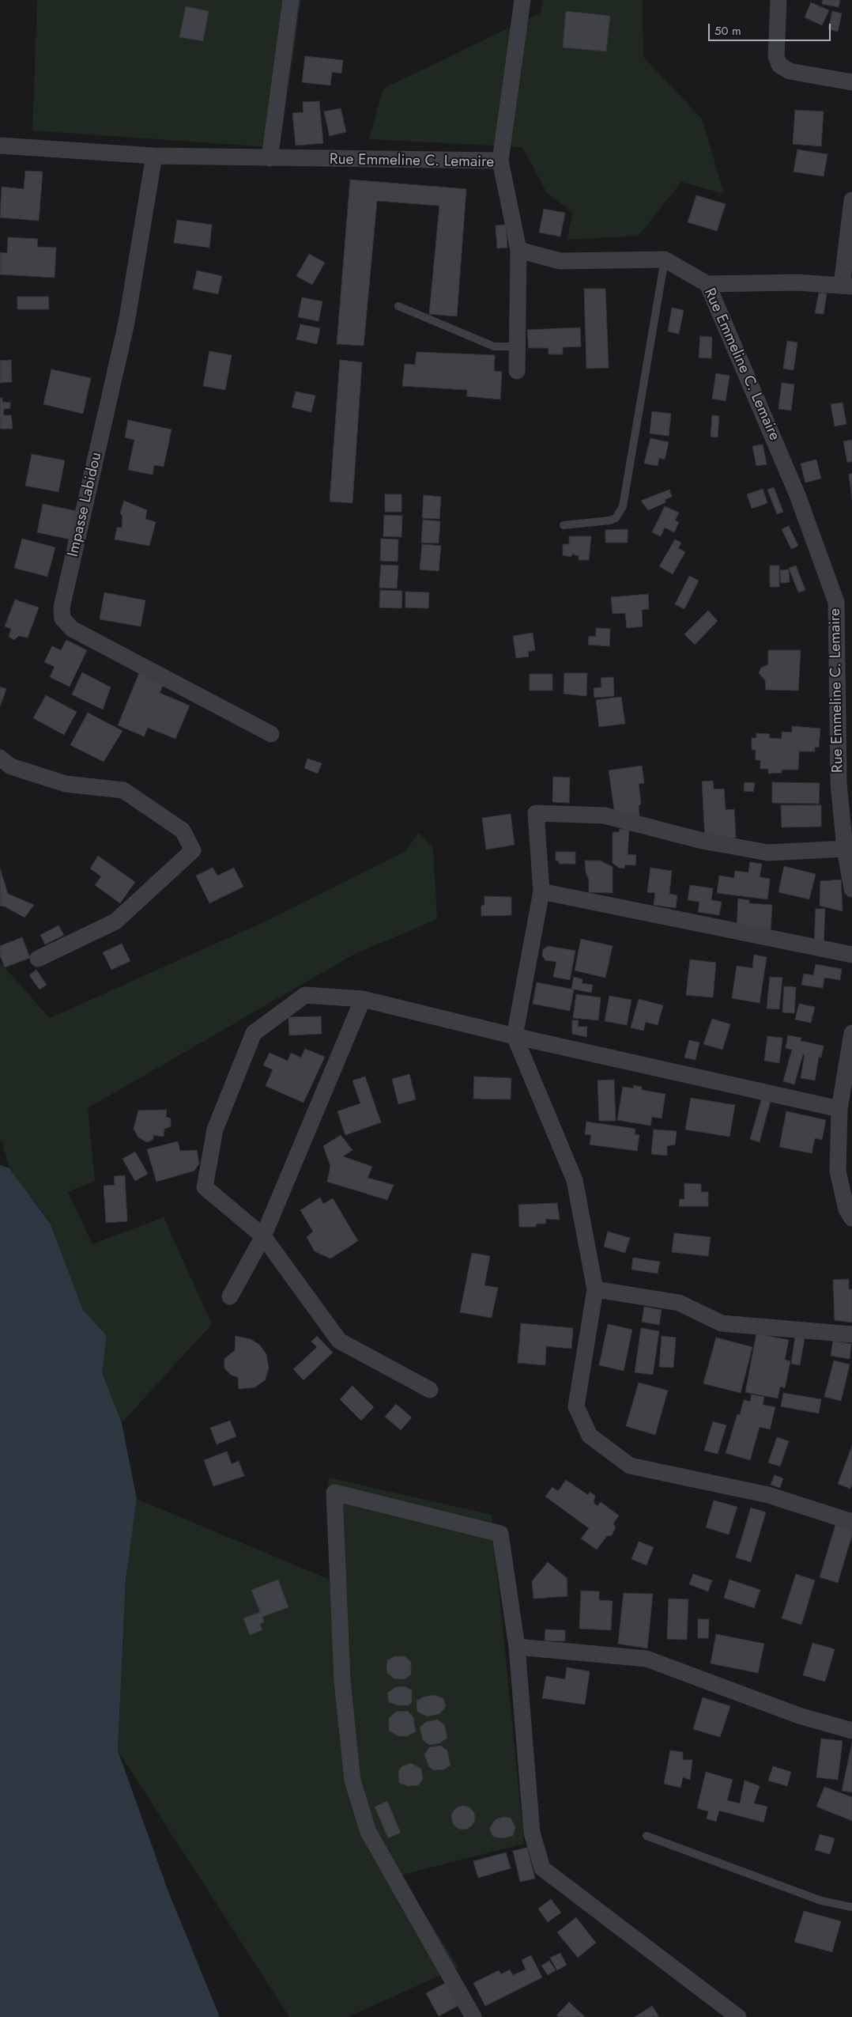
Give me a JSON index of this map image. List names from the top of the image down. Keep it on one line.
{"streets":{"street":["Rue Emmeline C. Lemaire","Impasse Labidou"]},"crossings":[["Rue Emmeline C. Lemaire","Impasse Labidou"]],"scale_bar":"50 m"}
